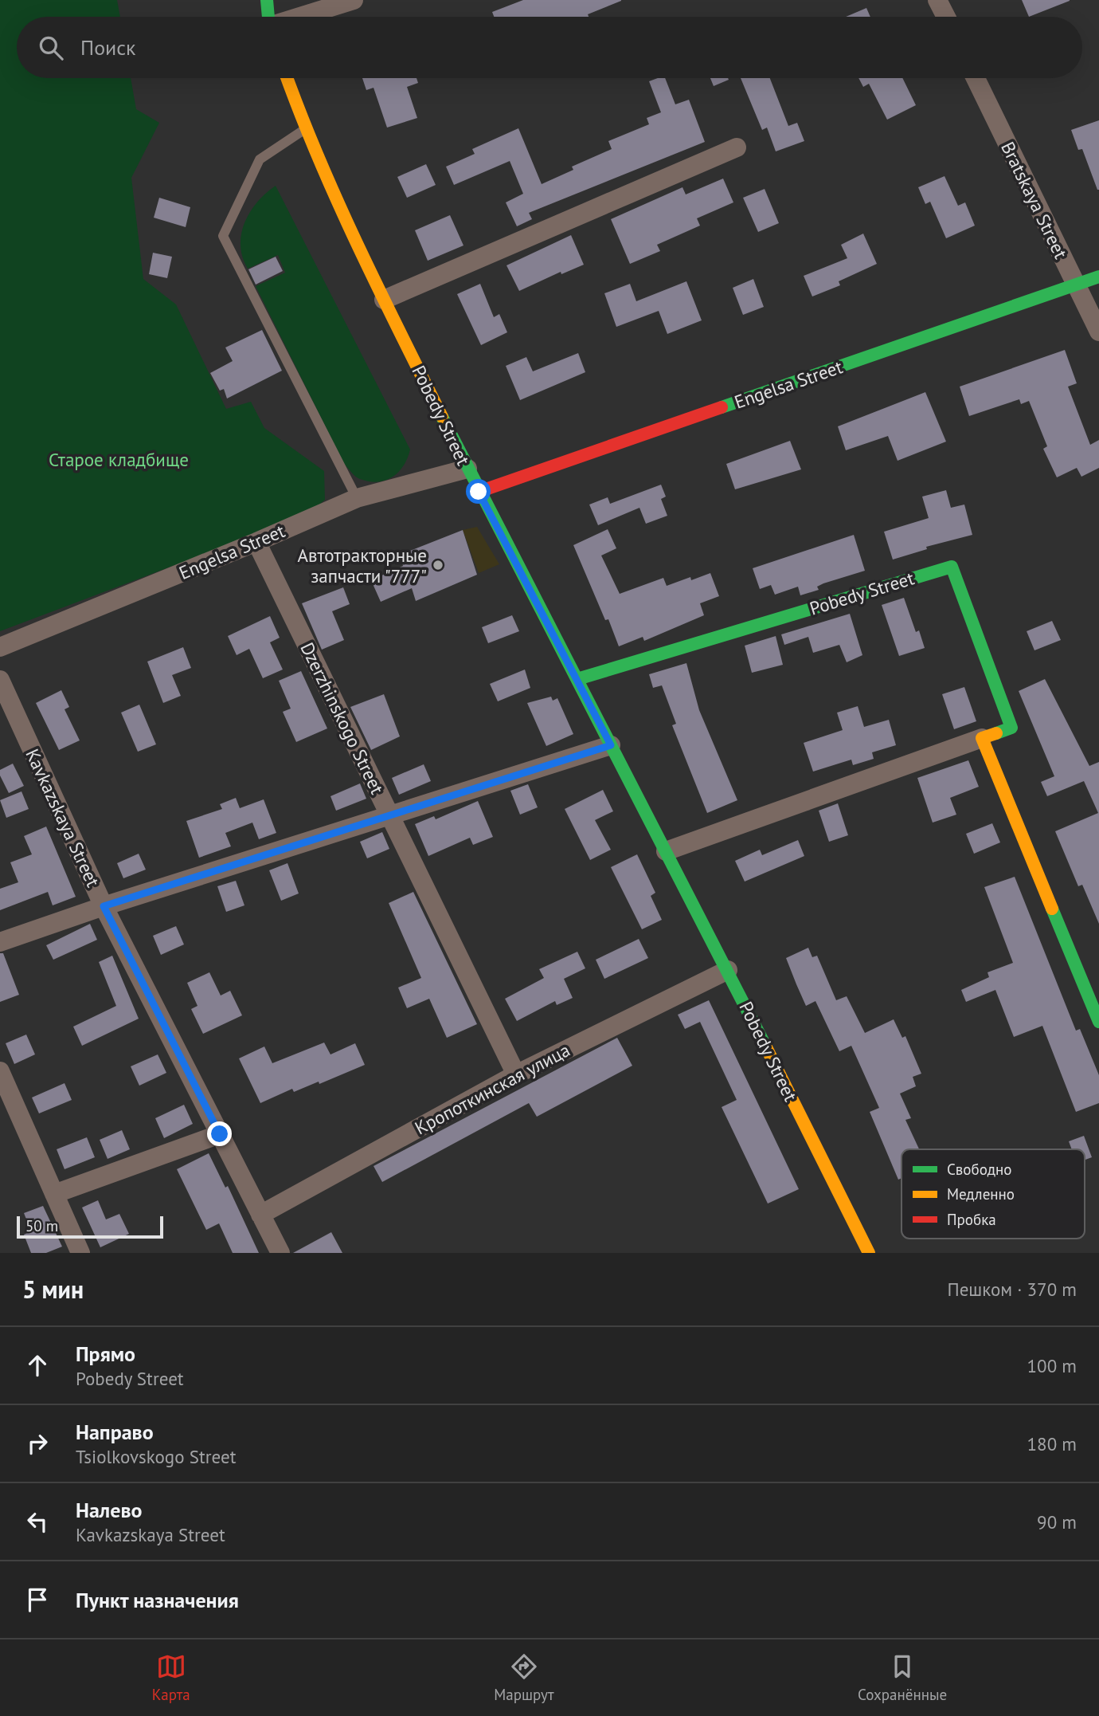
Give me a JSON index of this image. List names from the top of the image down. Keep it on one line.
{"streets":{"street":["Bratskaya Street","Engelsa Street","Pobedy Street","Dzerzhinskogo Street","Kavkazskaya Street","Кропоткинская улица"]},"crossings":[["Bratskaya Street","Engelsa Street"],["Engelsa Street","Pobedy Street"],["Engelsa Street","Dzerzhinskogo Street"],["Pobedy Street","Кропоткинская улица"],["Dzerzhinskogo Street","Кропоткинская улица"],["Kavkazskaya Street","Кропоткинская улица"]],"parks":["Старое кладбище"],"places":["Автотракторные запчасти \"777\""],"legend":["Свободно","Медленно","Пробка"],"scale_bar":"50 m","page":{"search":"Поиск","scale":"50 m","heading":["5 мин","Пешком · 370 m"],"list":[["Прямо","Pobedy Street","100 m"],["Направо","Tsiolkovskogo Street","180 m"],["Налево","Kavkazskaya Street","90 m"],"Пункт назначения"],"nav":["Карта","Маршрут","Сохранённые"]}}
